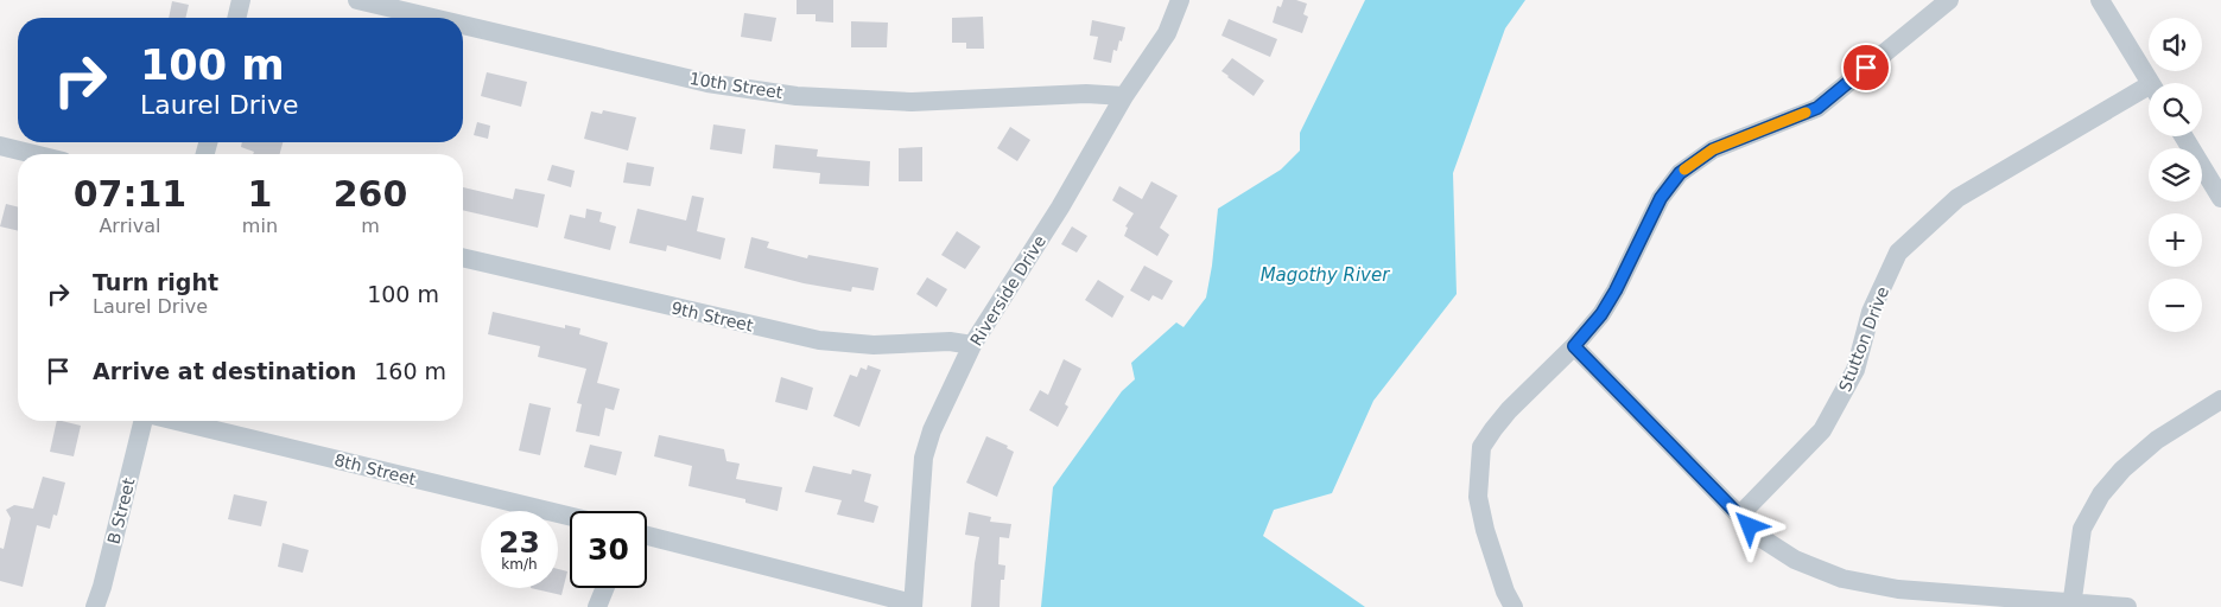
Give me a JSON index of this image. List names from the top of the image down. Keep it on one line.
{"streets":{"street":["10th Street","Riverside Drive","9th Street","Stutton Drive","8th Street","B Street"]},"crossings":[["10th Street","Riverside Drive"],["Riverside Drive","9th Street"]],"water":["Magothy River"],"page":{"map_buttons":["+","−"],"turn":["100 m","Laurel Drive"],"eta":["07:11","Arrival","1","min","260","m"],"list":[{"name":"Turn right","note":"Laurel Drive","value":"100 m"},{"name":"Arrive at destination","value":"160 m"}],"speed":"23 km/h","limit":"30"}}
